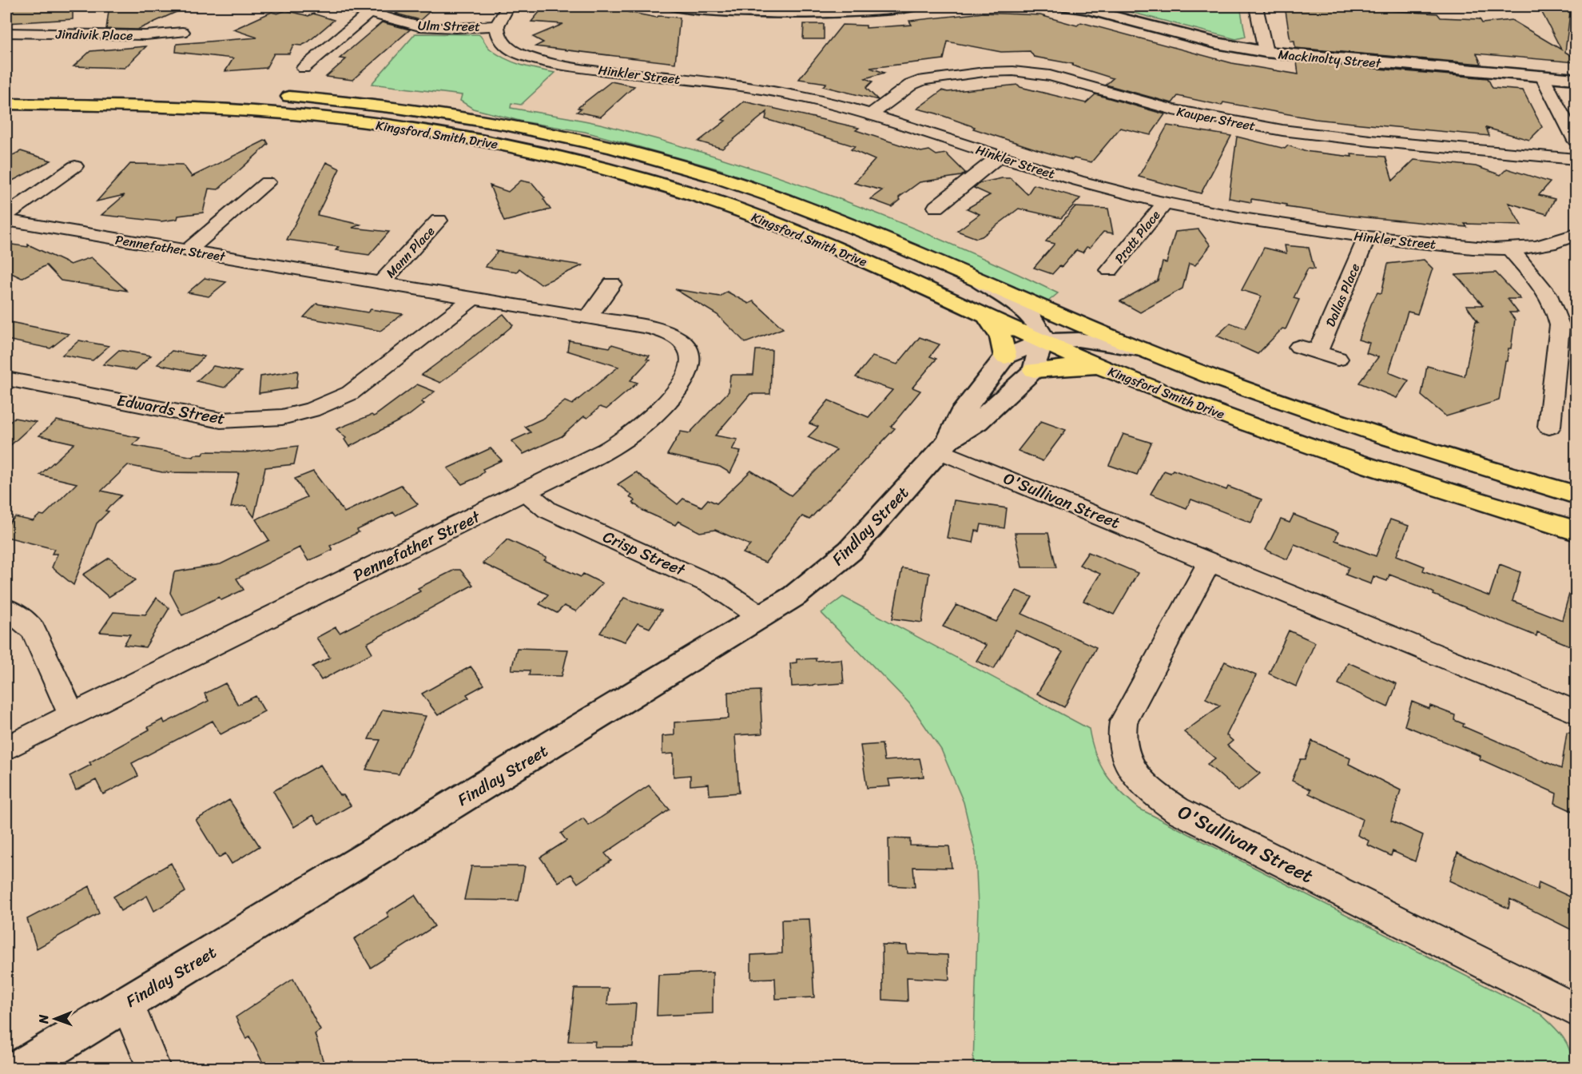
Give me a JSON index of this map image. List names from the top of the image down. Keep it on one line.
{"streets":{"main road":["Kingsford Smith Drive"],"street":["Ulm Street","Jindivik Place","Mackinolty Street","Hinkler Street","Kauper Street","Pratt Place","Pennefather Street","Mann Place","Dallas Place","Edwards Street","O'Sullivan Street","Findlay Street","Crisp Street"]},"crossings":[["Ulm Street","Hinkler Street"],["Hinkler Street","Kauper Street"],["Hinkler Street","Pratt Place"],["Hinkler Street","Dallas Place"],["Kingsford Smith Drive","Findlay Street"],["Pennefather Street","Mann Place"],["Pennefather Street","Edwards Street"],["Pennefather Street","Crisp Street"],["O'Sullivan Street","Findlay Street"],["Findlay Street","Crisp Street"]],"north":"left"}
